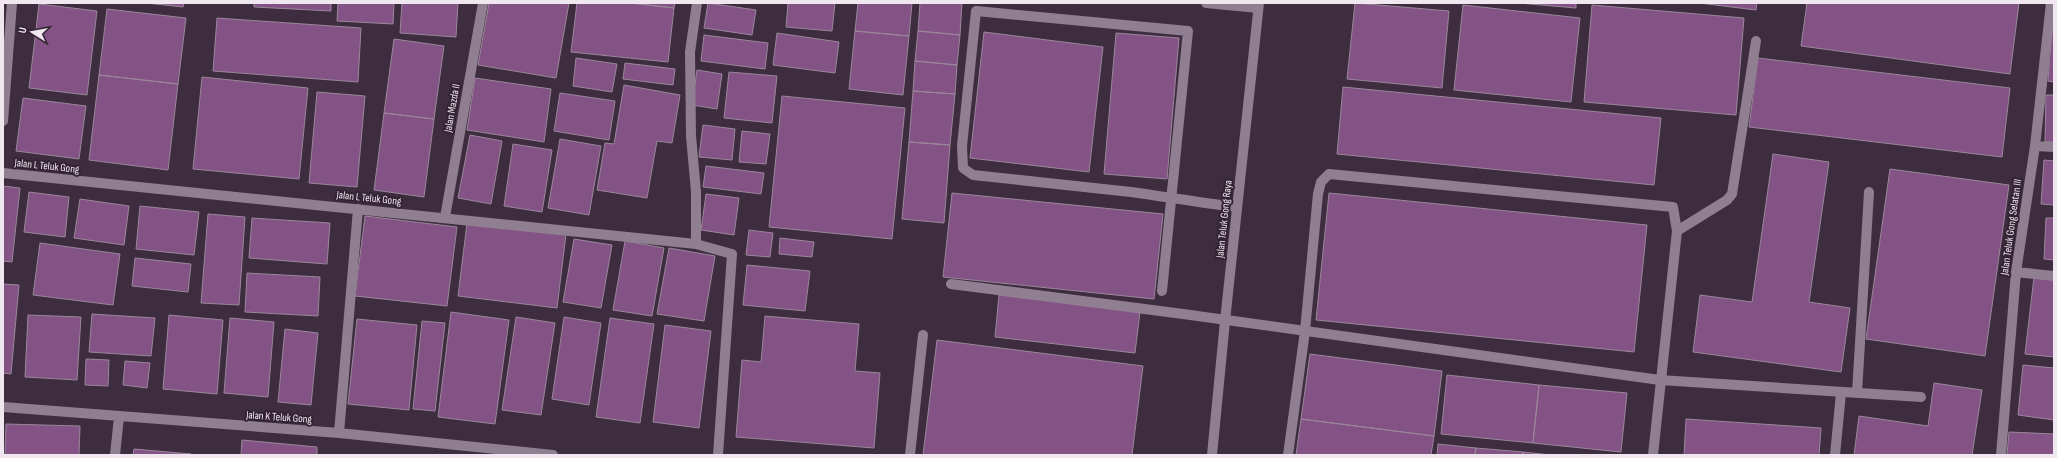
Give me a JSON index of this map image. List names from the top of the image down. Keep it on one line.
{"streets":{"street":["Jalan Mazda II","Jalan L Teluk Gong","Jalan Teluk Gong Raya","Jalan Teluk Gong Selatan III","Jalan K Teluk Gong"]},"crossings":[["Jalan Mazda II","Jalan L Teluk Gong"]],"north":"left"}
